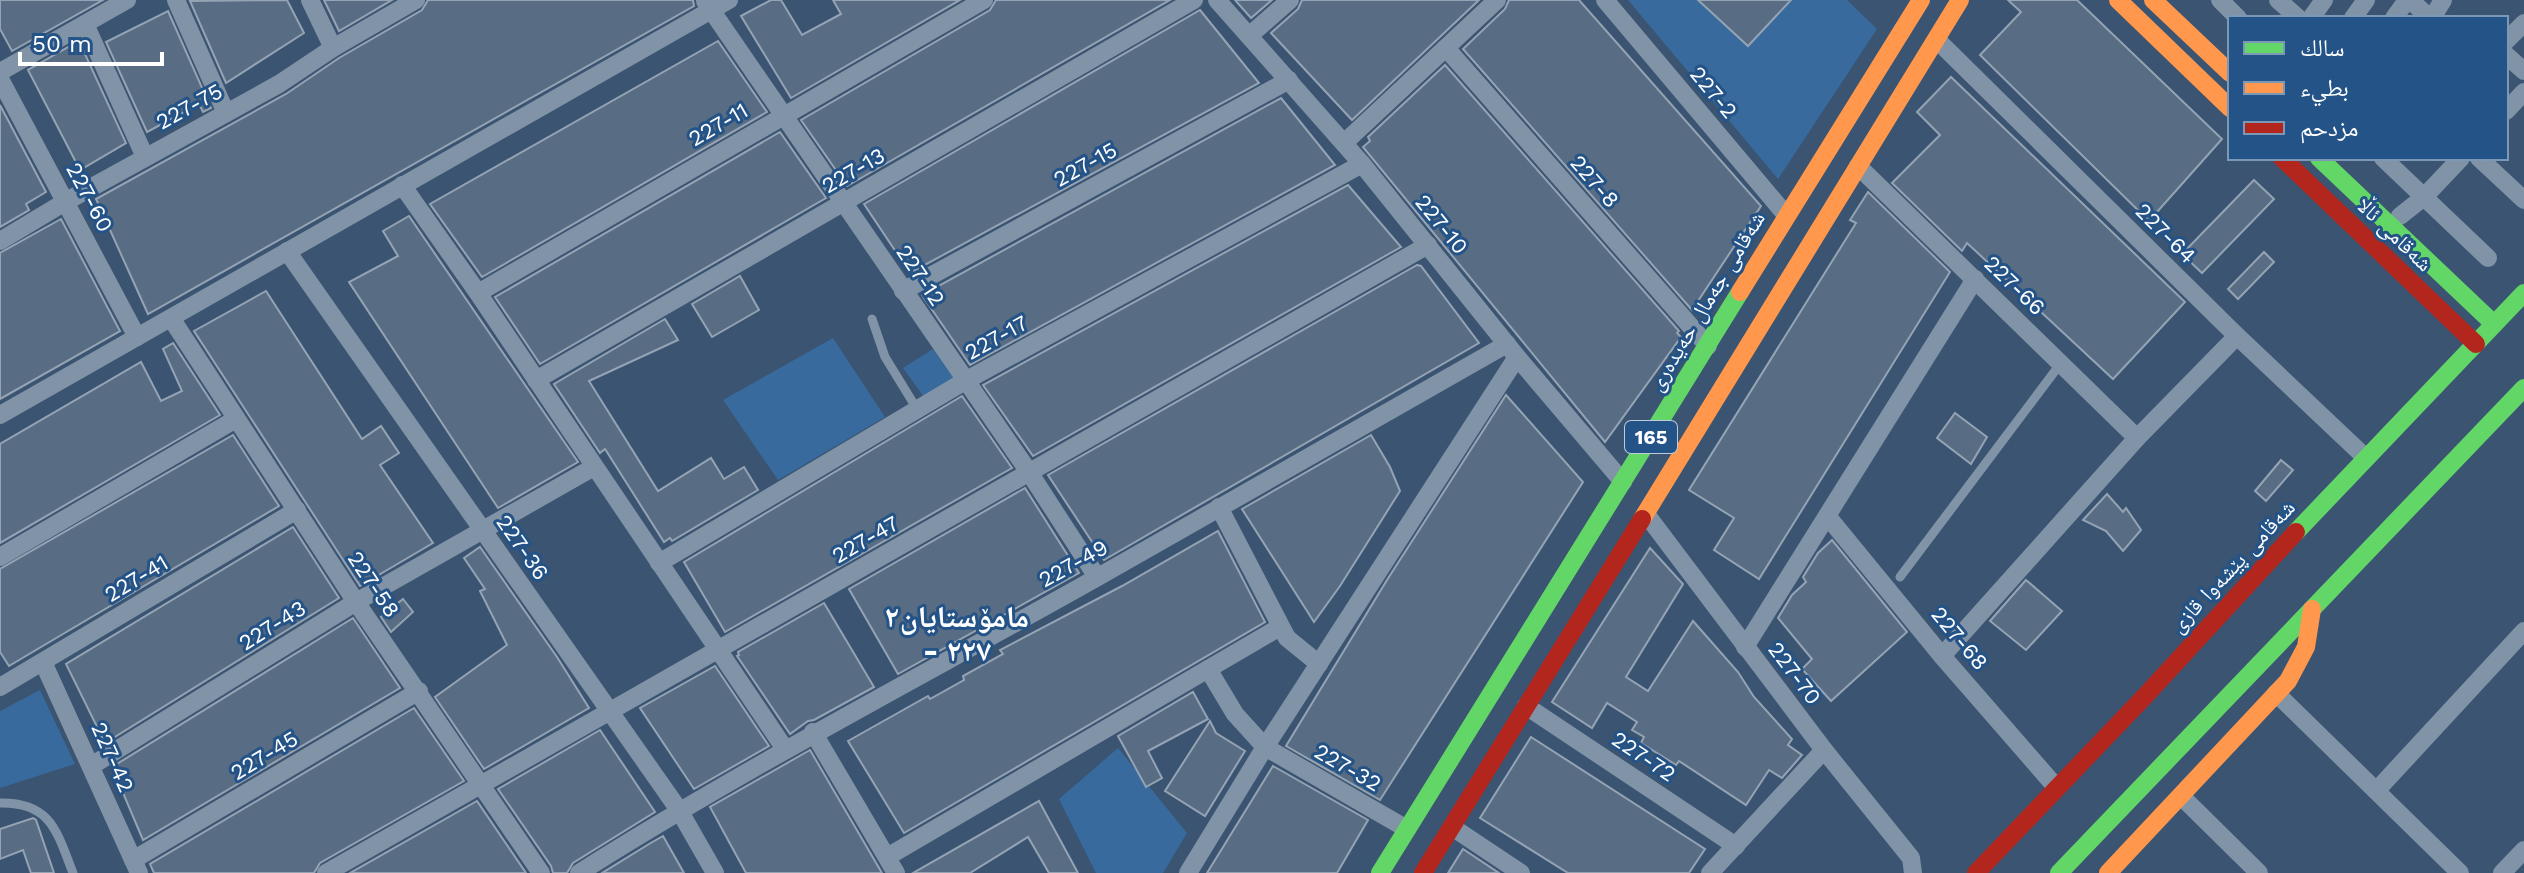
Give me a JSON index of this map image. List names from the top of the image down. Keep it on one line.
{"streets":{"main road":["شه‌قامی ئاڵا","شەقامی جەمال حەیدەری","165","شەقامی پێشەوا قازی"],"street":["227-2","227-75","227-11","227-15","227-13","227-8","227-60","227-10","227-64","227-12","227-66","227-17","227-47","227-36","227-49","227-41","227-58","227-43","227-68","227-70","227-45","227-72","227-42","227-32"]},"crossings":[["227-2","شەقامی جەمال حەیدەری"],["227-75","227-60"],["227-11","227-12"],["227-15","227-10"],["227-15","227-12"],["227-13","227-12"],["227-8","شەقامی جەمال حەیدەری"],["227-10","شەقامی جەمال حەیدەری"],["227-10","227-17"],["227-10","227-47"],["227-10","227-49"],["227-64","165"],["227-64","شەقامی پێشەوا قازی"],["شه‌قامی ئاڵا","شەقامی پێشەوا قازی"],["227-12","227-17"],["227-12","227-47"],["227-12","227-49"],["227-66","165"],["شەقامی جەمال حەیدەری","227-32"],["165","227-70"],["165","227-72"],["227-47","227-36"],["227-47","227-58"],["227-36","227-49"],["227-36","227-43"],["شەقامی پێشەوا قازی","227-68"],["227-41","227-58"],["227-41","227-42"],["227-58","227-43"],["227-58","227-45"],["227-43","227-42"],["227-45","227-42"]],"districts":["مامۆستایان٢ - ٢٢٧"],"legend":["سالك","بطيء","مزدحم"],"scale_bar":"50 m"}
